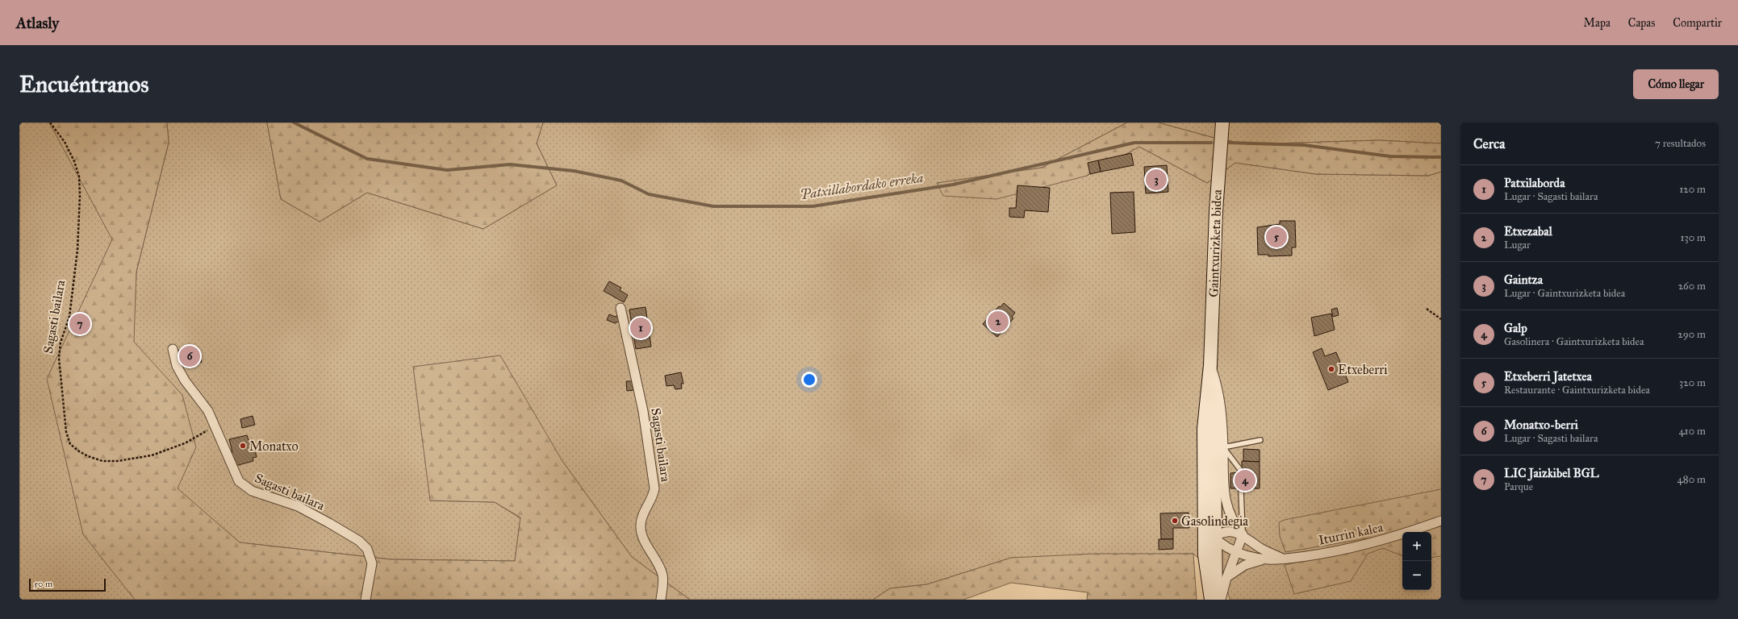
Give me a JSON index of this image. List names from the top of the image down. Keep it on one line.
{"streets":{"main road":["Gaintxurizketa bidea"],"street":["Sagasti bailara","Iturrin kalea"]},"crossings":[["Gaintxurizketa bidea","Iturrin kalea"]],"water":["Patxillabordako erreka"],"places":["Etxeberri","Monatxo","Gasolindegia"],"scale_bar":"50 m","page":{"header":"Atlasly","nav":["Mapa","Capas","Compartir"],"buttons":"Cómo llegar","title":"Encuéntranos","heading":["Cerca","7 resultados"],"list":[{"mark":"1","name":"Patxilaborda","note":"Lugar · Sagasti bailara","value":"120 m"},{"mark":"2","name":"Etxezabal","note":"Lugar","value":"130 m"},{"mark":"3","name":"Gaintza","note":"Lugar · Gaintxurizketa bidea","value":"260 m"},{"mark":"4","name":"Galp","note":"Gasolinera · Gaintxurizketa bidea","value":"290 m"},{"mark":"5","name":"Etxeberri Jatetxea","note":"Restaurante · Gaintxurizketa bidea","value":"320 m"},{"mark":"6","name":"Monatxo-berri","note":"Lugar · Sagasti bailara","value":"410 m"},{"mark":"7","name":"LIC Jaizkibel BGL","note":"Parque","value":"480 m"}],"pins":["3","5","2","7","1","6","4"],"map_buttons":["+","−"],"scale":"50 m"}}
